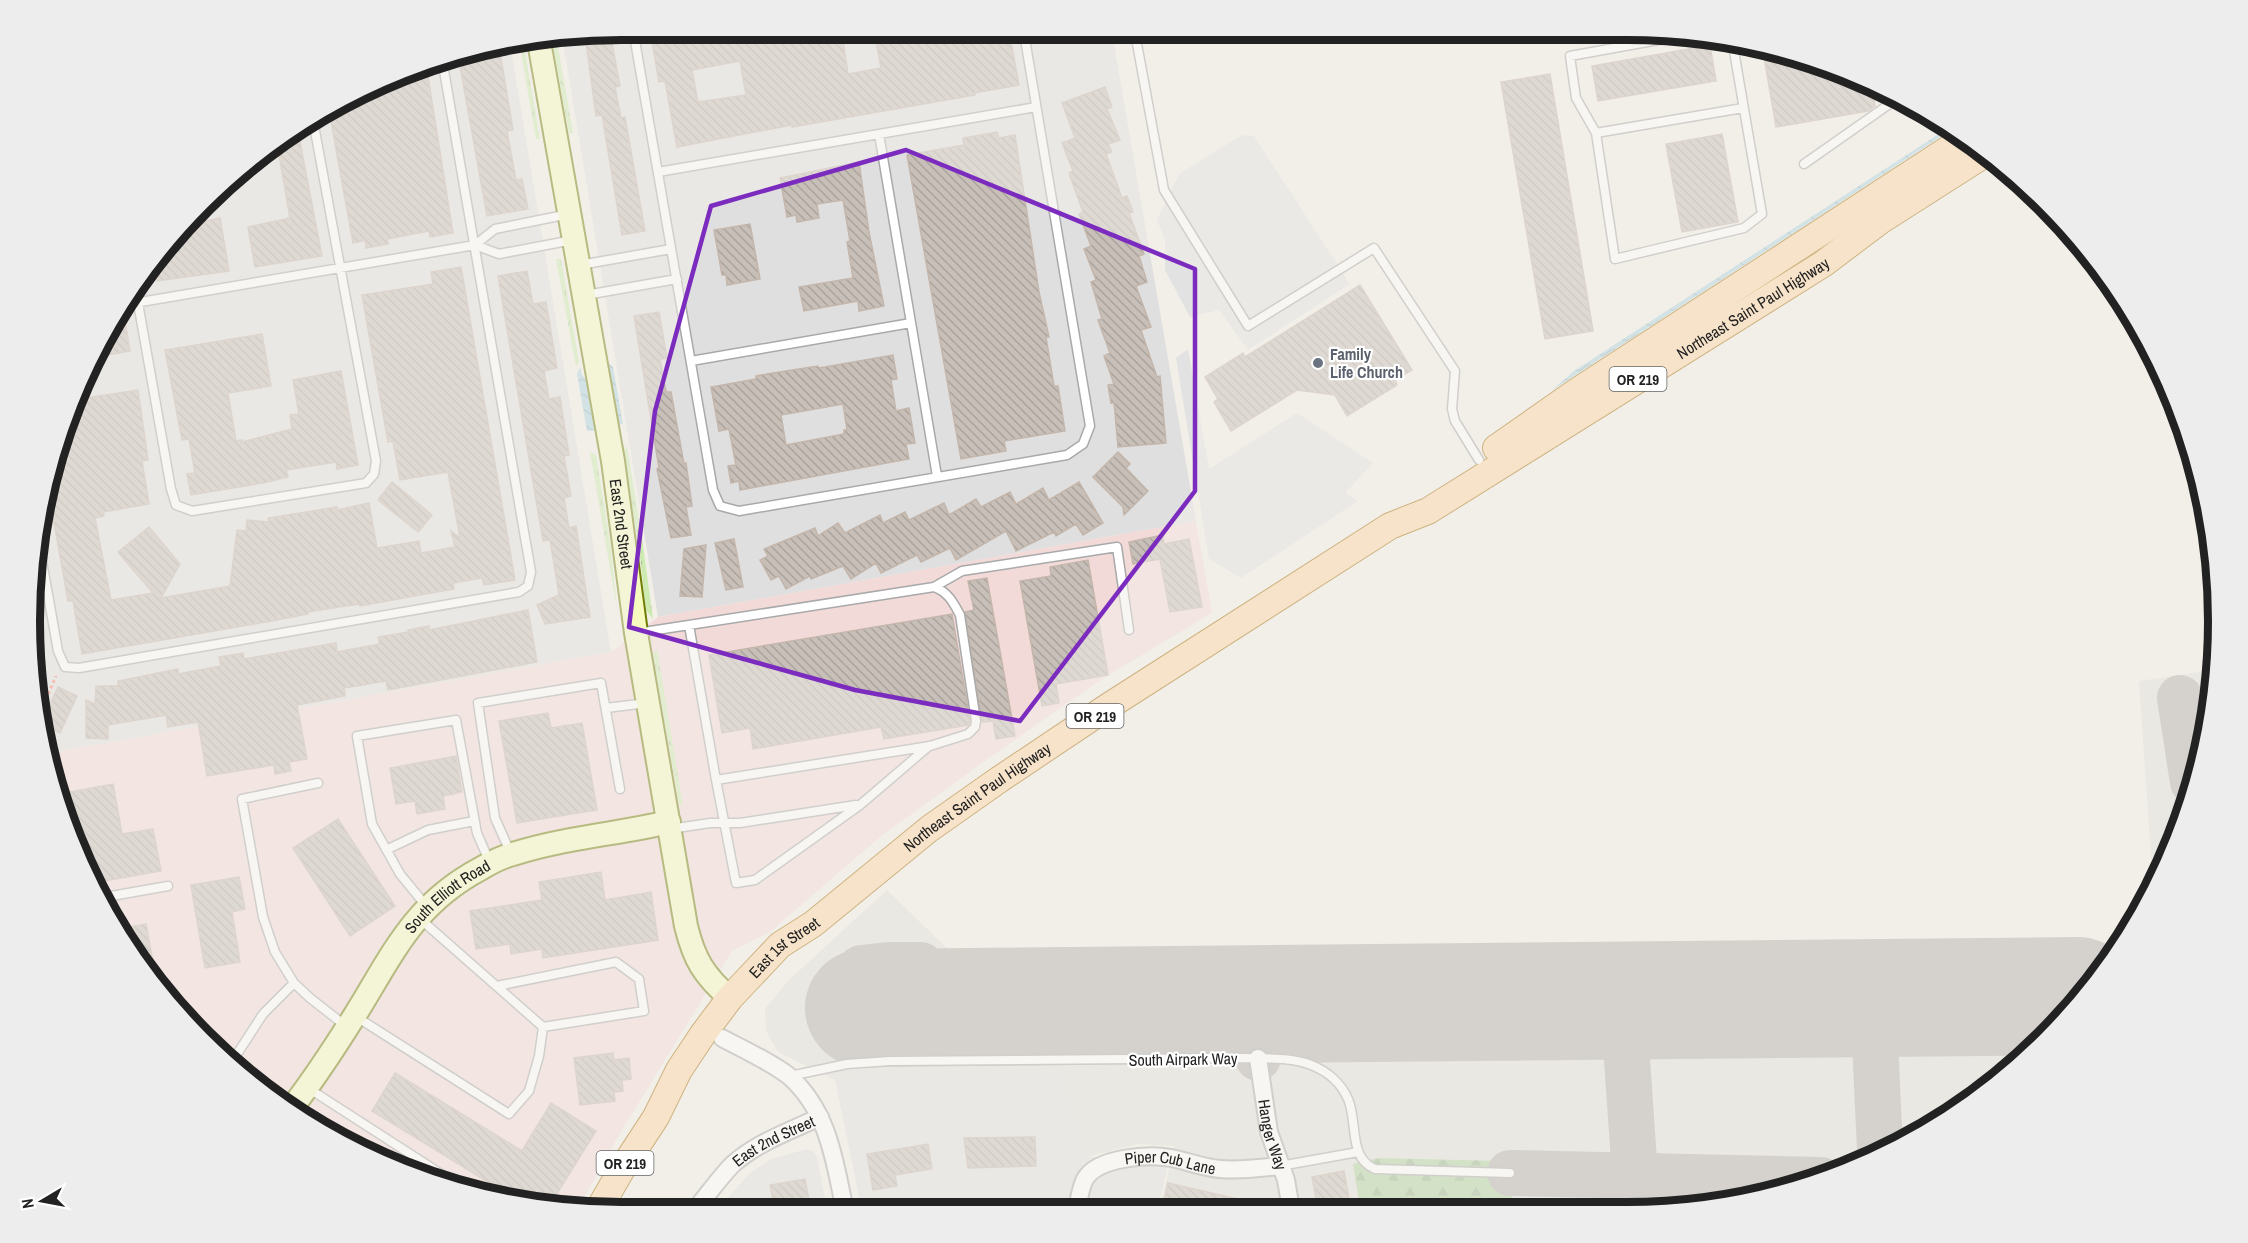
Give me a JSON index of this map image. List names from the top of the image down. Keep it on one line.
{"streets":{"main road":["Northeast Saint Paul Highway","OR 219","East 1st Street"],"street":["East 2nd Street","South Elliott Road","Hanger Way","Piper Cub Lane"],"lane":["South Airpark Way"]},"crossings":[["Northeast Saint Paul Highway","East 1st Street"],["East 2nd Street","South Elliott Road"],["East 2nd Street","East 1st Street"],["East 2nd Street","South Airpark Way"],["South Airpark Way","Hanger Way"],["Hanger Way","Piper Cub Lane"]],"places":["Family Life Church"],"north":"left"}
